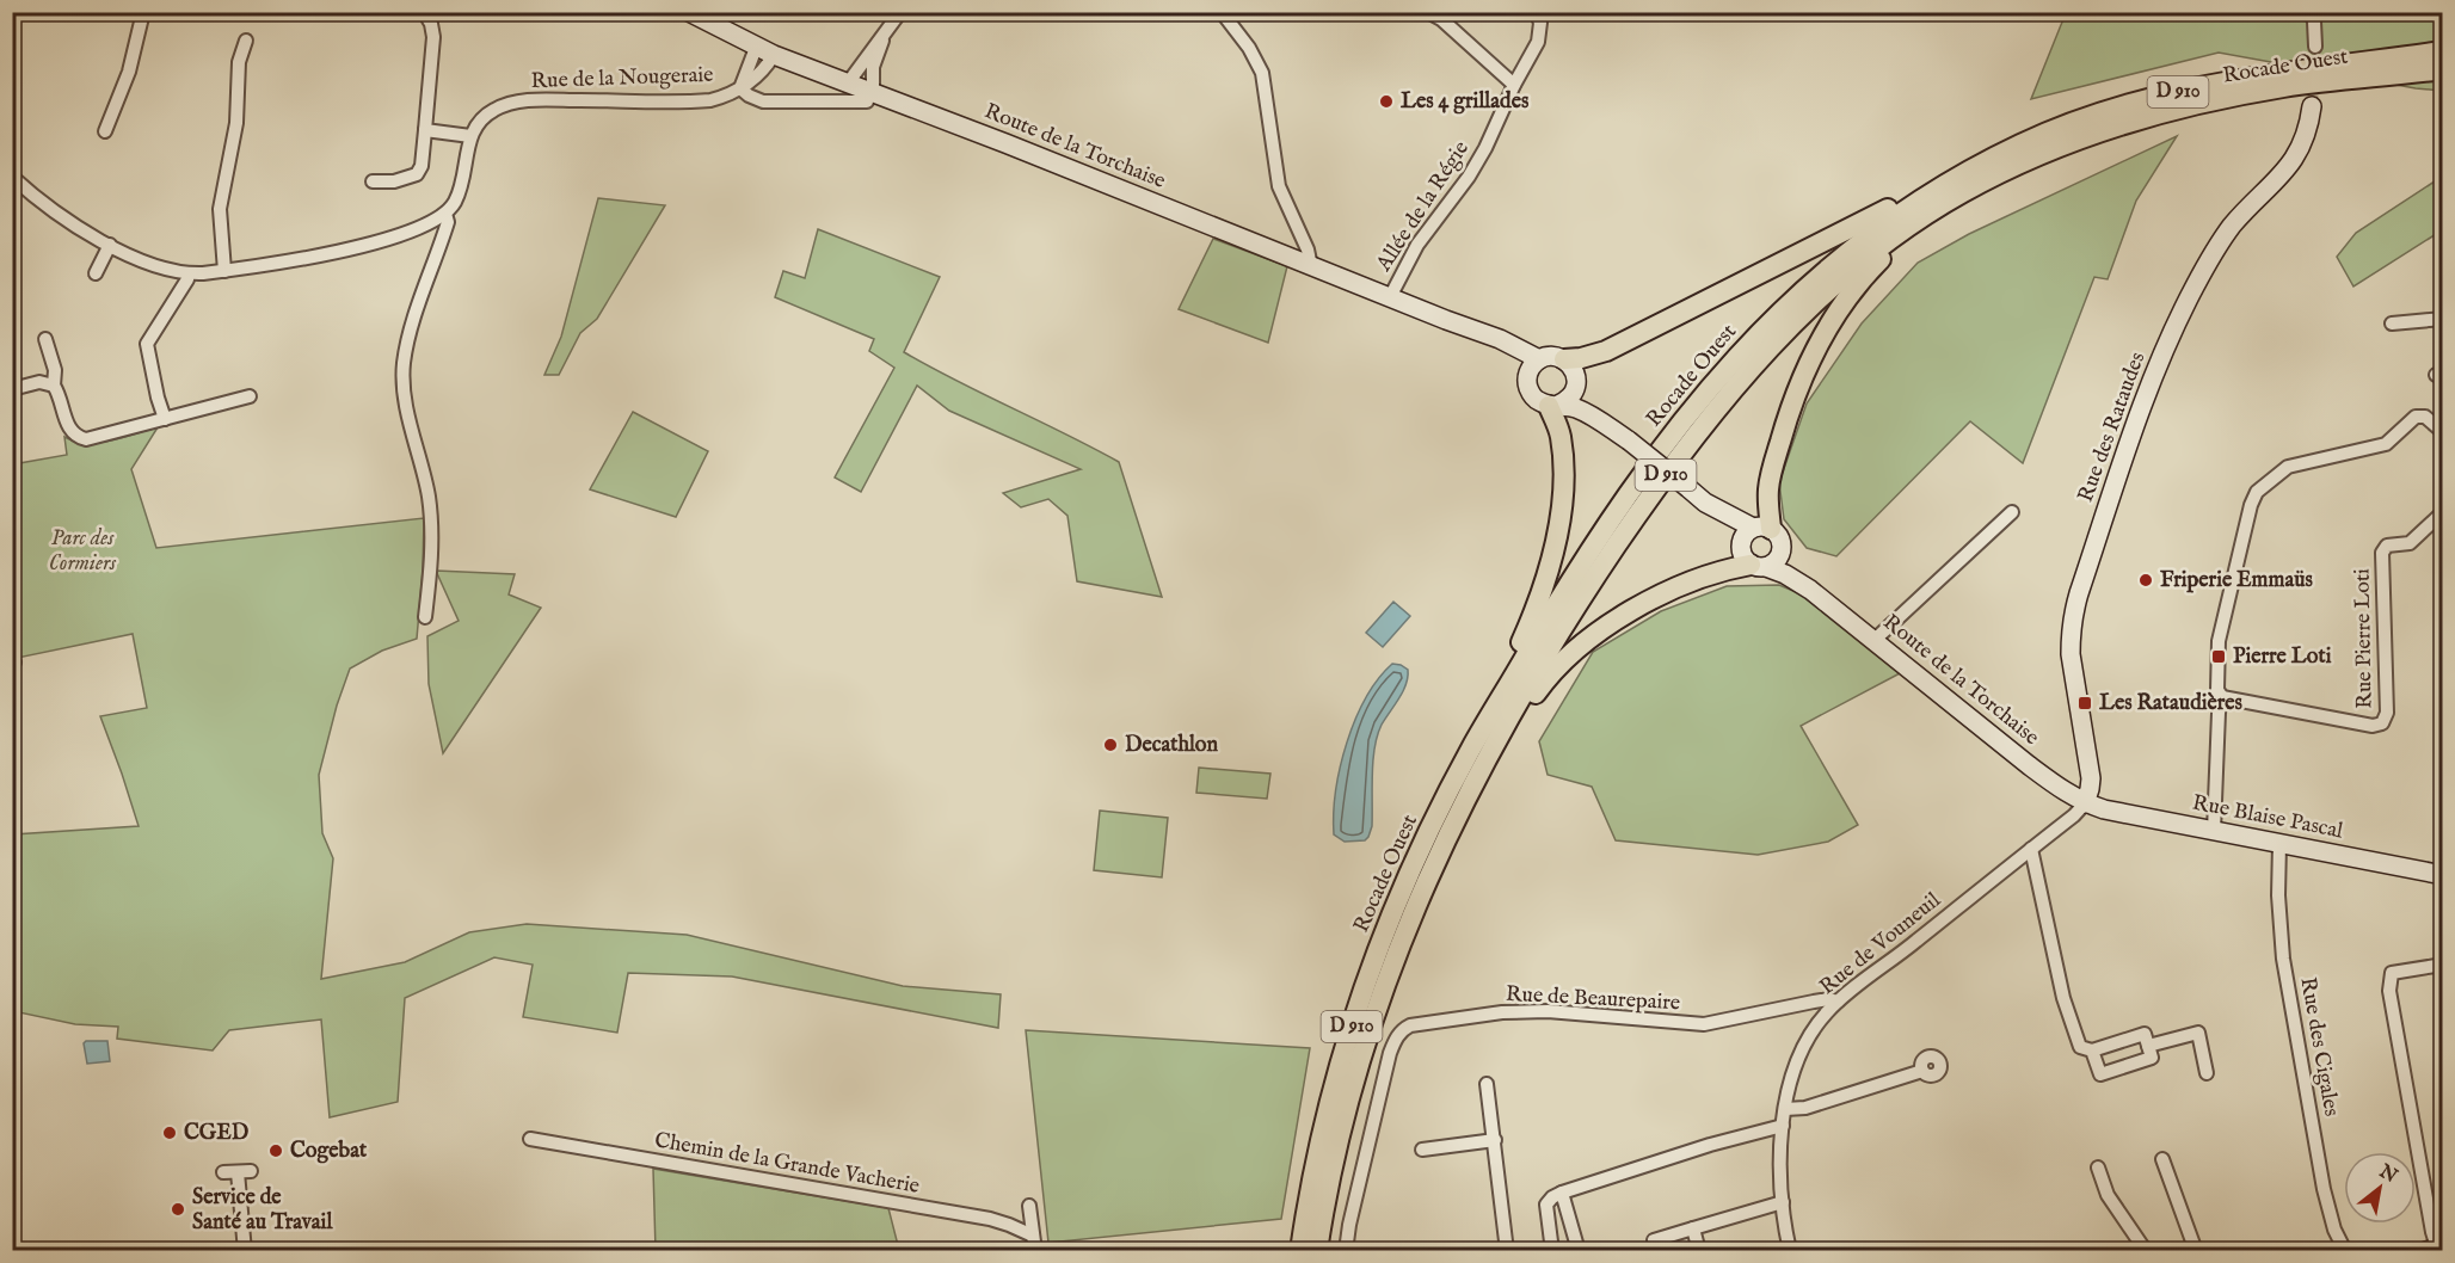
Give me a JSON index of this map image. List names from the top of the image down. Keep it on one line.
{"streets":{"main road":["Rocade Ouest","D 910","Route de la Torchaise","Rue des Rataudes","Rue Blaise Pascal"],"street":["Rue de la Nougeraie","Allée de la Régie","Rue Pierre Loti","Rue de Vouneuil","Rue de Beaurepaire","Rue des Cigales","Chemin de la Grande Vacherie"]},"crossings":[["Rue de la Nougeraie","Route de la Torchaise"],["Route de la Torchaise","Allée de la Régie"],["Route de la Torchaise","Rue des Rataudes"],["Route de la Torchaise","Rue Blaise Pascal"],["Route de la Torchaise","Rue de Vouneuil"],["Rue des Rataudes","Rue Blaise Pascal"],["Rue des Rataudes","Rue de Vouneuil"],["Rue Blaise Pascal","Rue de Vouneuil"],["Rue Blaise Pascal","Rue des Cigales"],["Rue de Vouneuil","Rue de Beaurepaire"]],"parks":["Parc des Cormiers"],"places":{"other":["Les 4 grillades","Friperie Emmaüs","Decathlon","CGED","Cogebat","Service de Santé au Travail"],"transit":["Pierre Loti","Les Rataudières"]},"north":"top right"}
